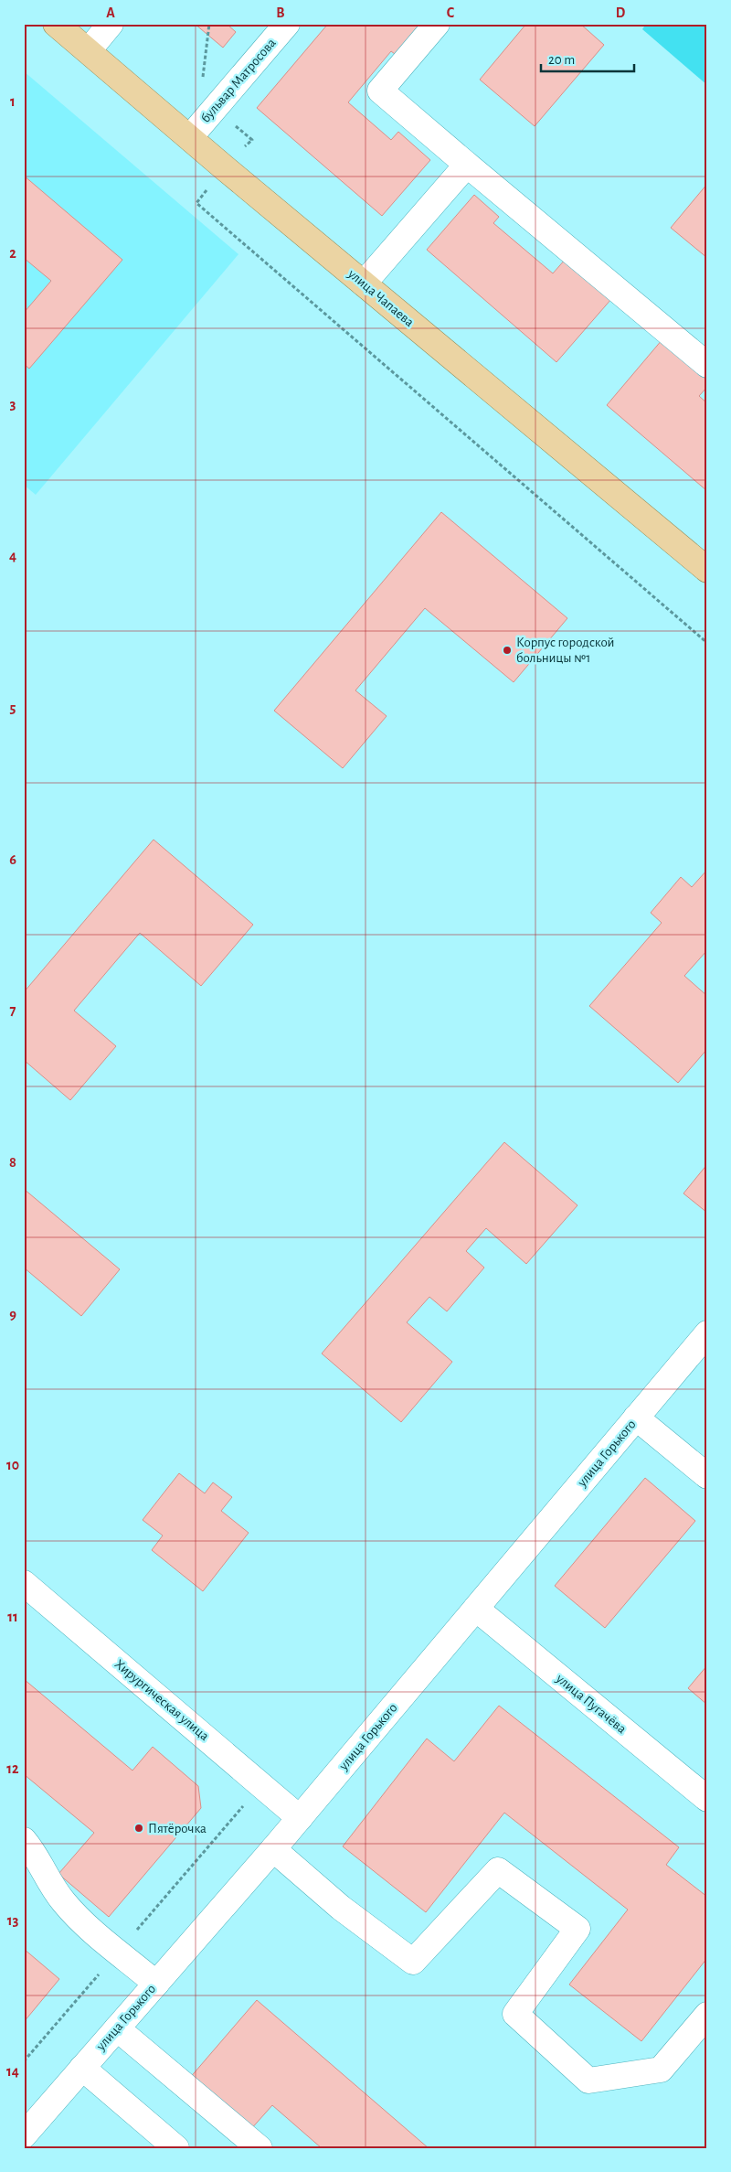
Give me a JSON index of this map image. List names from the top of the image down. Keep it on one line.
{"streets":{"main road":["улица Чапаева"],"street":["бульвар Матросова","улица Горького","Хирургическая улица","улица Пугачёва"]},"crossings":[["бульвар Матросова","улица Чапаева"],["улица Горького","Хирургическая улица"],["улица Горького","улица Пугачёва"]],"places":["Корпус городской больницы №1","Пятёрочка"],"scale_bar":"20 m","grid":{"columns":["A","B","C","D"],"rows":["1","2","3","4","5","6","7","8","9","10","11","12","13","14"]}}
